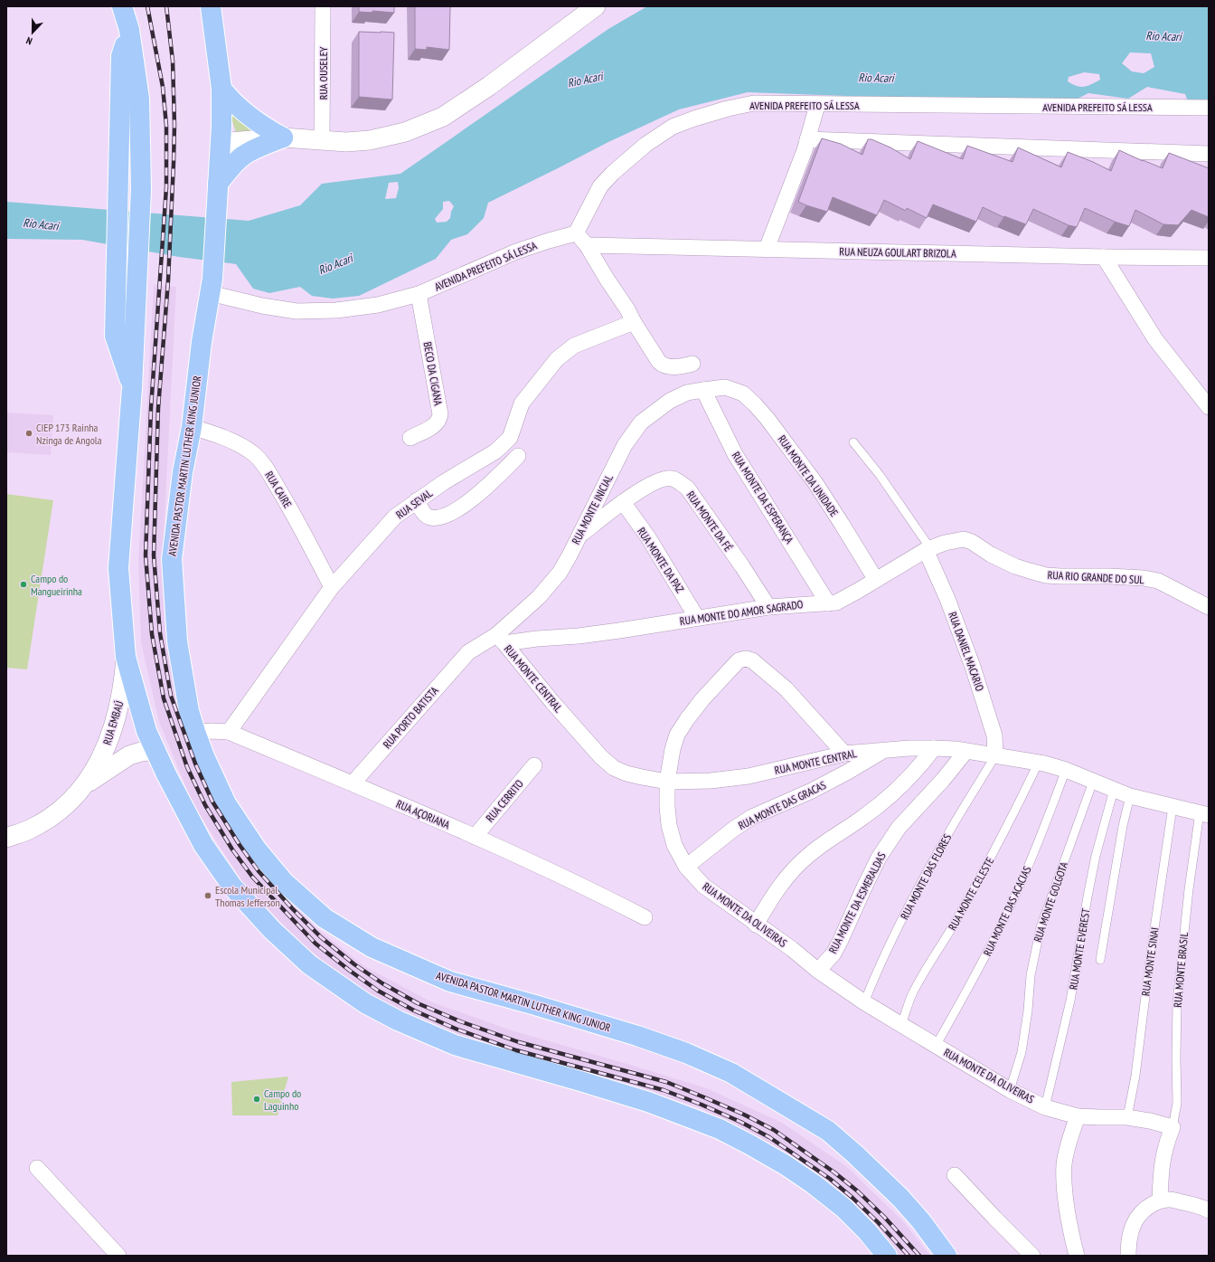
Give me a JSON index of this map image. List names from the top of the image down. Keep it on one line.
{"streets":{"main road":["AVENIDA PASTOR MARTIN LUTHER KING JUNIOR"],"street":["RUA OUSELEY","AVENIDA PREFEITO SÁ LESSA","RUA NEUZA GOULART BRIZOLA","BECO DA CIGANA","RUA MONTE DA UNIDADE","RUA CAIRE","RUA MONTE DA ESPERANÇA","RUA SEVAL","RUA MONTE INICIAL","RUA MONTE DA FÉ","RUA MONTE DA PAZ","RUA RIO GRANDE DO SUL","RUA MONTE DO AMOR SAGRADO","RUA DANIEL MACARIO","RUA MONTE CENTRAL","RUA PORTO BATISTA","RUA EMBAÚ","RUA CERRITO","RUA MONTE DAS GRACAS","RUA AÇORIANA","RUA MONTE DA ESMERALDAS","RUA MONTE DA OLIVEIRAS"],"lane":["RUA MONTE DAS FLORES","RUA MONTE CELESTE","RUA MONTE GOLGOTA","RUA MONTE DAS ACACIAS","RUA MONTE EVEREST","RUA MONTE SINAI","RUA MONTE BRASIL"]},"crossings":[["AVENIDA PREFEITO SÁ LESSA","BECO DA CIGANA"],["AVENIDA PREFEITO SÁ LESSA","AVENIDA PASTOR MARTIN LUTHER KING JUNIOR"],["AVENIDA PASTOR MARTIN LUTHER KING JUNIOR","RUA CAIRE"],["AVENIDA PASTOR MARTIN LUTHER KING JUNIOR","RUA AÇORIANA"],["RUA MONTE DA UNIDADE","RUA MONTE INICIAL"],["RUA MONTE DA UNIDADE","RUA MONTE DO AMOR SAGRADO"],["RUA CAIRE","RUA SEVAL"],["RUA MONTE DA ESPERANÇA","RUA MONTE INICIAL"],["RUA MONTE DA ESPERANÇA","RUA MONTE DO AMOR SAGRADO"],["RUA SEVAL","RUA AÇORIANA"],["RUA MONTE INICIAL","RUA MONTE DA FÉ"],["RUA MONTE INICIAL","RUA MONTE DO AMOR SAGRADO"],["RUA MONTE INICIAL","RUA MONTE CENTRAL"],["RUA MONTE INICIAL","RUA PORTO BATISTA"],["RUA MONTE DA FÉ","RUA MONTE DA PAZ"],["RUA MONTE DA FÉ","RUA MONTE DO AMOR SAGRADO"],["RUA MONTE DA PAZ","RUA MONTE DO AMOR SAGRADO"],["RUA RIO GRANDE DO SUL","RUA MONTE DO AMOR SAGRADO"],["RUA MONTE DO AMOR SAGRADO","RUA DANIEL MACARIO"],["RUA MONTE DO AMOR SAGRADO","RUA MONTE CENTRAL"],["RUA DANIEL MACARIO","RUA MONTE CENTRAL"],["RUA DANIEL MACARIO","RUA MONTE DAS FLORES"],["RUA MONTE CENTRAL","RUA MONTE DAS GRACAS"],["RUA MONTE CENTRAL","RUA MONTE DAS FLORES"],["RUA MONTE CENTRAL","RUA MONTE CELESTE"],["RUA MONTE CENTRAL","RUA MONTE GOLGOTA"],["RUA MONTE CENTRAL","RUA MONTE DA ESMERALDAS"],["RUA MONTE CENTRAL","RUA MONTE DAS ACACIAS"],["RUA MONTE CENTRAL","RUA MONTE DA OLIVEIRAS"],["RUA MONTE CENTRAL","RUA MONTE EVEREST"],["RUA MONTE CENTRAL","RUA MONTE SINAI"],["RUA MONTE CENTRAL","RUA MONTE BRASIL"],["RUA PORTO BATISTA","RUA AÇORIANA"],["RUA CERRITO","RUA AÇORIANA"],["RUA MONTE DAS GRACAS","RUA MONTE DA OLIVEIRAS"],["RUA MONTE DAS FLORES","RUA MONTE DA OLIVEIRAS"],["RUA MONTE CELESTE","RUA MONTE DA OLIVEIRAS"],["RUA MONTE GOLGOTA","RUA MONTE DA OLIVEIRAS"],["RUA MONTE DA ESMERALDAS","RUA MONTE DA OLIVEIRAS"],["RUA MONTE DAS ACACIAS","RUA MONTE DA OLIVEIRAS"],["RUA MONTE DA OLIVEIRAS","RUA MONTE EVEREST"],["RUA MONTE DA OLIVEIRAS","RUA MONTE SINAI"],["RUA MONTE DA OLIVEIRAS","RUA MONTE BRASIL"]],"water":["Rio Acari"],"places":["CIEP 173 Rainha Nzinga de Angola","Campo do Mangueirinha","Escola Municipal Thomas Jefferson","Campo do Laguinho"],"north":"bottom"}
